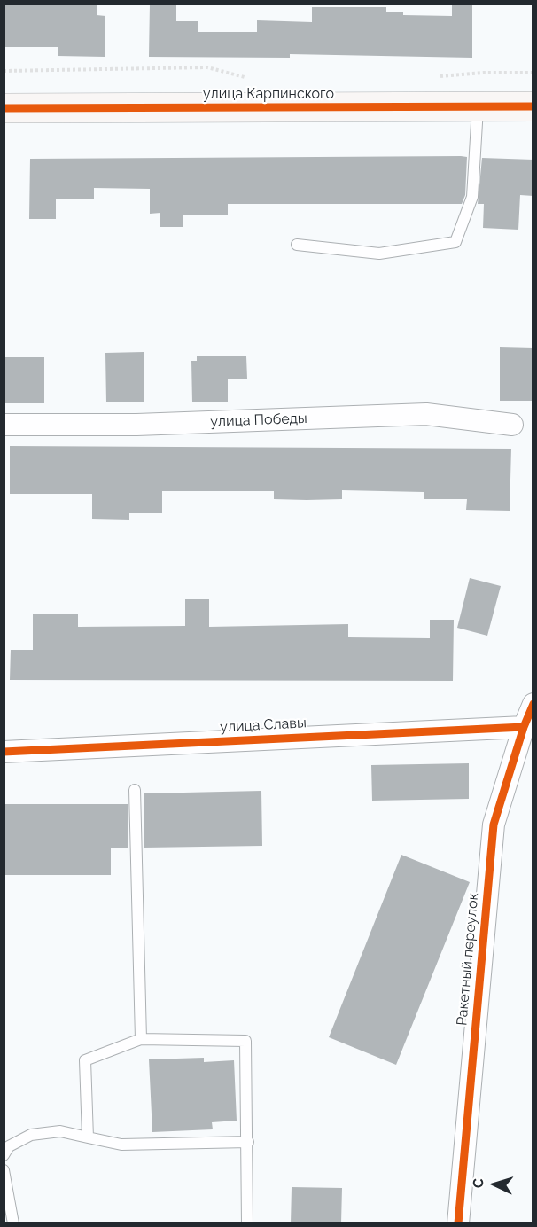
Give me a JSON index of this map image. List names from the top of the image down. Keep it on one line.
{"streets":{"street":["улица Карпинского","улица Победы","улица Славы","Ракетный переулок"]},"crossings":[["улица Славы","Ракетный переулок"]],"north":"left"}
